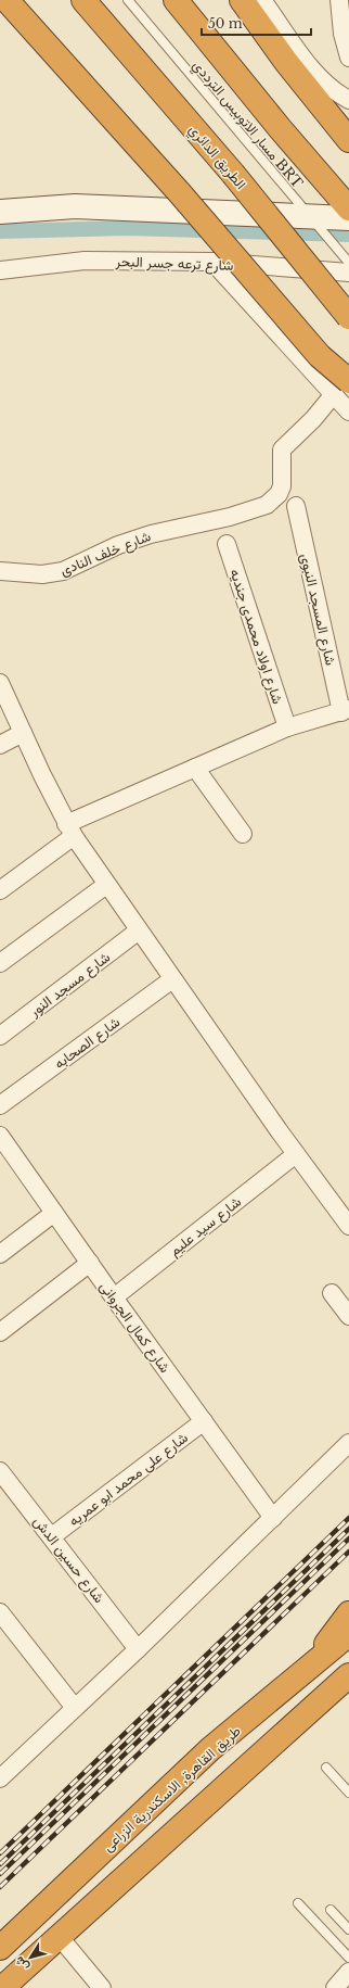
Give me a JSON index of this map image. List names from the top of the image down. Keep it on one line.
{"streets":{"highway":["الطريق الدائري","طريق القاهرة, الاسكندرية الزراعى"],"street":["شارع ترعه جسر البحر","شارع خلف النادى","شارع المسجد النبوى","شارع اولاد محمدى جنديه","شارع مسجد النور","شارع الصحابه","شارع سيد عليم","شارع كمال الجروانى","شارع على محمد ابو عمريه","شارع حسين الدش"],"lane":["مسار الاتوبيس الترددي BRT"]},"crossings":[["شارع سيد عليم","شارع كمال الجروانى"],["شارع كمال الجروانى","شارع على محمد ابو عمريه"],["شارع على محمد ابو عمريه","شارع حسين الدش"]],"scale_bar":"50 m","north":"bottom left"}
